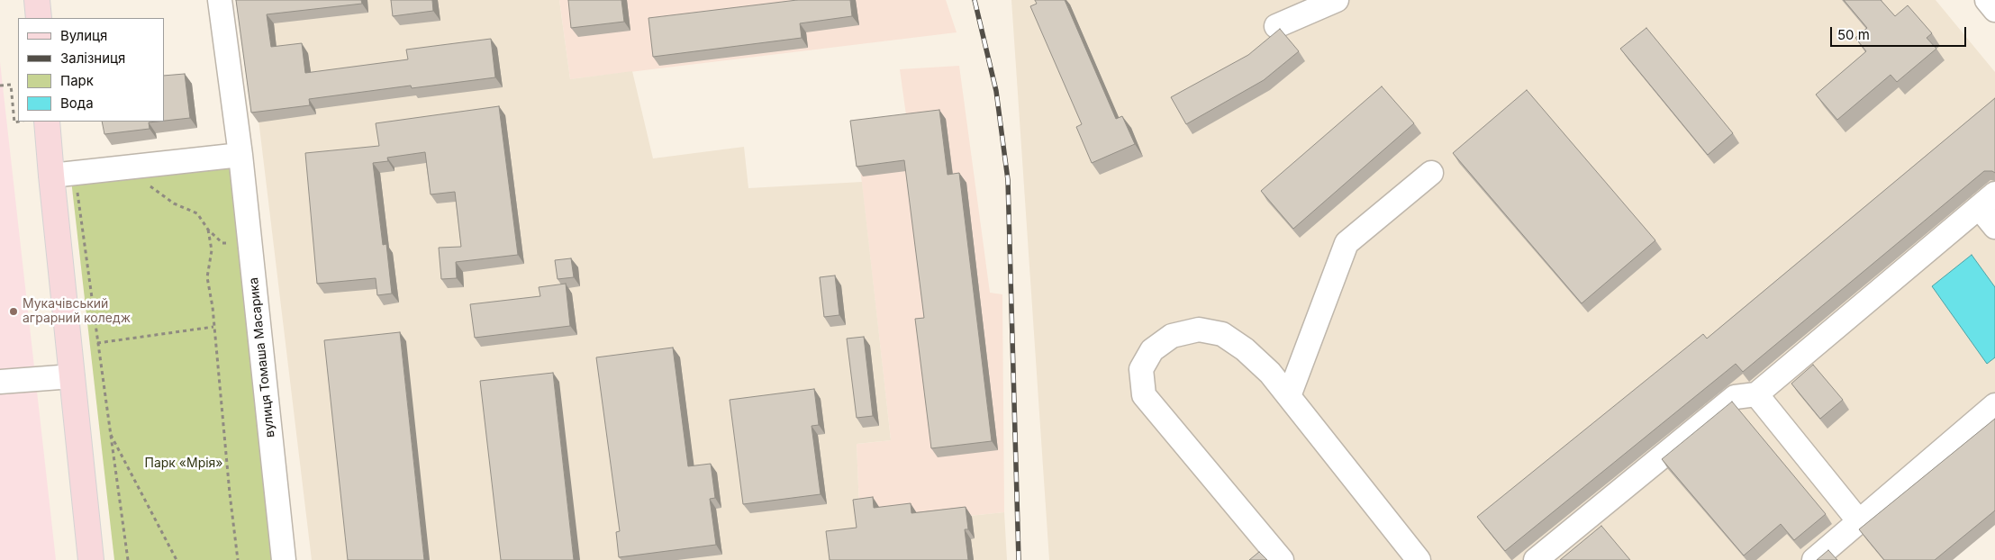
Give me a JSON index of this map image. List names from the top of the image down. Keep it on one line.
{"streets":{"street":["вулиця Томаша Масарика"]},"parks":["Парк «Мрія»"],"places":["Мукачівський аграрний коледж"],"legend":["Вулиця","Залізниця","Парк","Вода"],"scale_bar":"50 m"}
